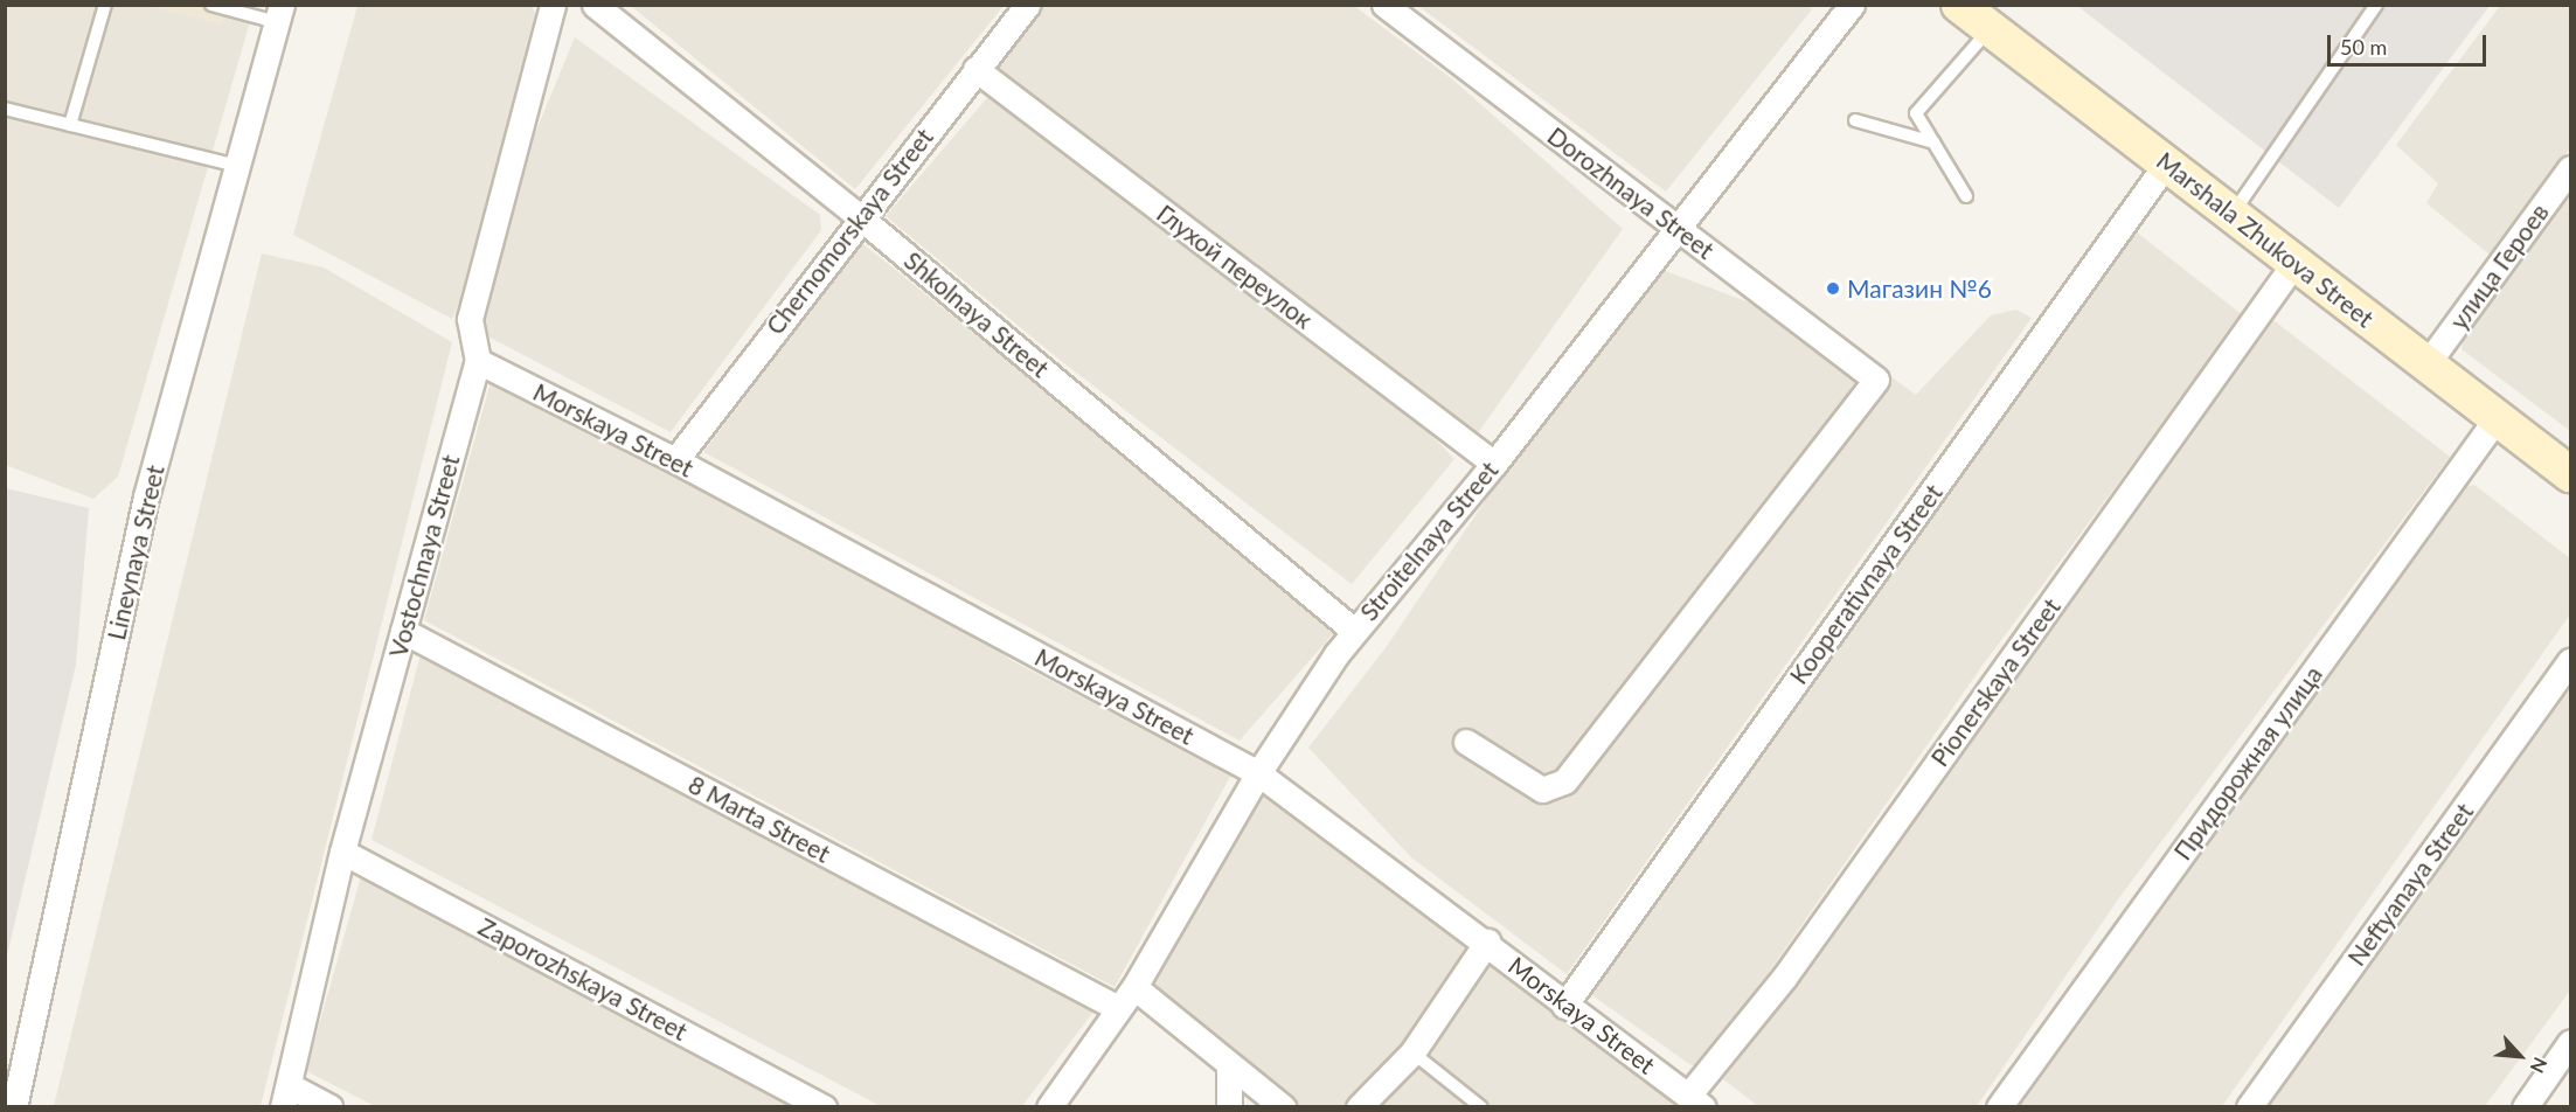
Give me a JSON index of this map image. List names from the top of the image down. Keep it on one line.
{"streets":{"main road":["Marshala Zhukova Street"],"street":["Dorozhnaya Street","Chernomorskaya Street","Глухой переулок","улица Героев","Shkolnaya Street","Morskaya Street","Stroitelnaya Street","Lineynaya Street","Vostochnaya Street","Kooperativnaya Street","Pionerskaya Street","Придорожная улица","8 Marta Street","Neftyanaya Street","Zaporozhskaya Street"]},"crossings":[["Dorozhnaya Street","Stroitelnaya Street"],["Chernomorskaya Street","Глухой переулок"],["Chernomorskaya Street","Shkolnaya Street"],["Chernomorskaya Street","Morskaya Street"],["Marshala Zhukova Street","улица Героев"],["Marshala Zhukova Street","Kooperativnaya Street"],["Marshala Zhukova Street","Pionerskaya Street"],["Marshala Zhukova Street","Придорожная улица"],["Глухой переулок","Stroitelnaya Street"],["Shkolnaya Street","Stroitelnaya Street"],["Morskaya Street","Stroitelnaya Street"],["Morskaya Street","Vostochnaya Street"],["Morskaya Street","Kooperativnaya Street"],["Morskaya Street","Pionerskaya Street"],["Stroitelnaya Street","8 Marta Street"],["Vostochnaya Street","8 Marta Street"],["Vostochnaya Street","Zaporozhskaya Street"]],"places":["Магазин №6"],"scale_bar":"50 m","north":"bottom right"}
